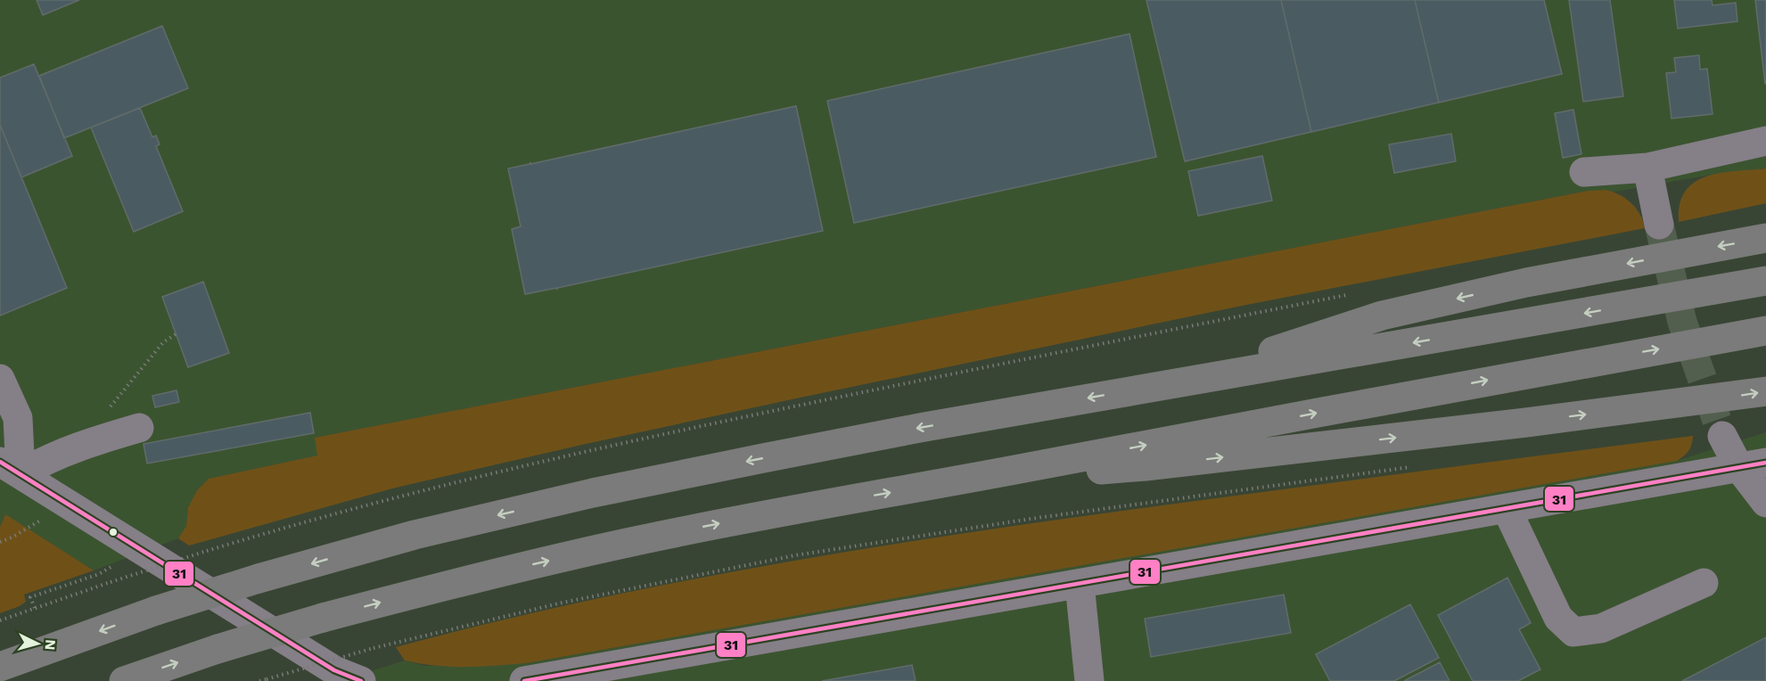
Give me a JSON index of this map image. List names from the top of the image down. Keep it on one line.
{"lines":["transit line 31"],"north":"right"}
